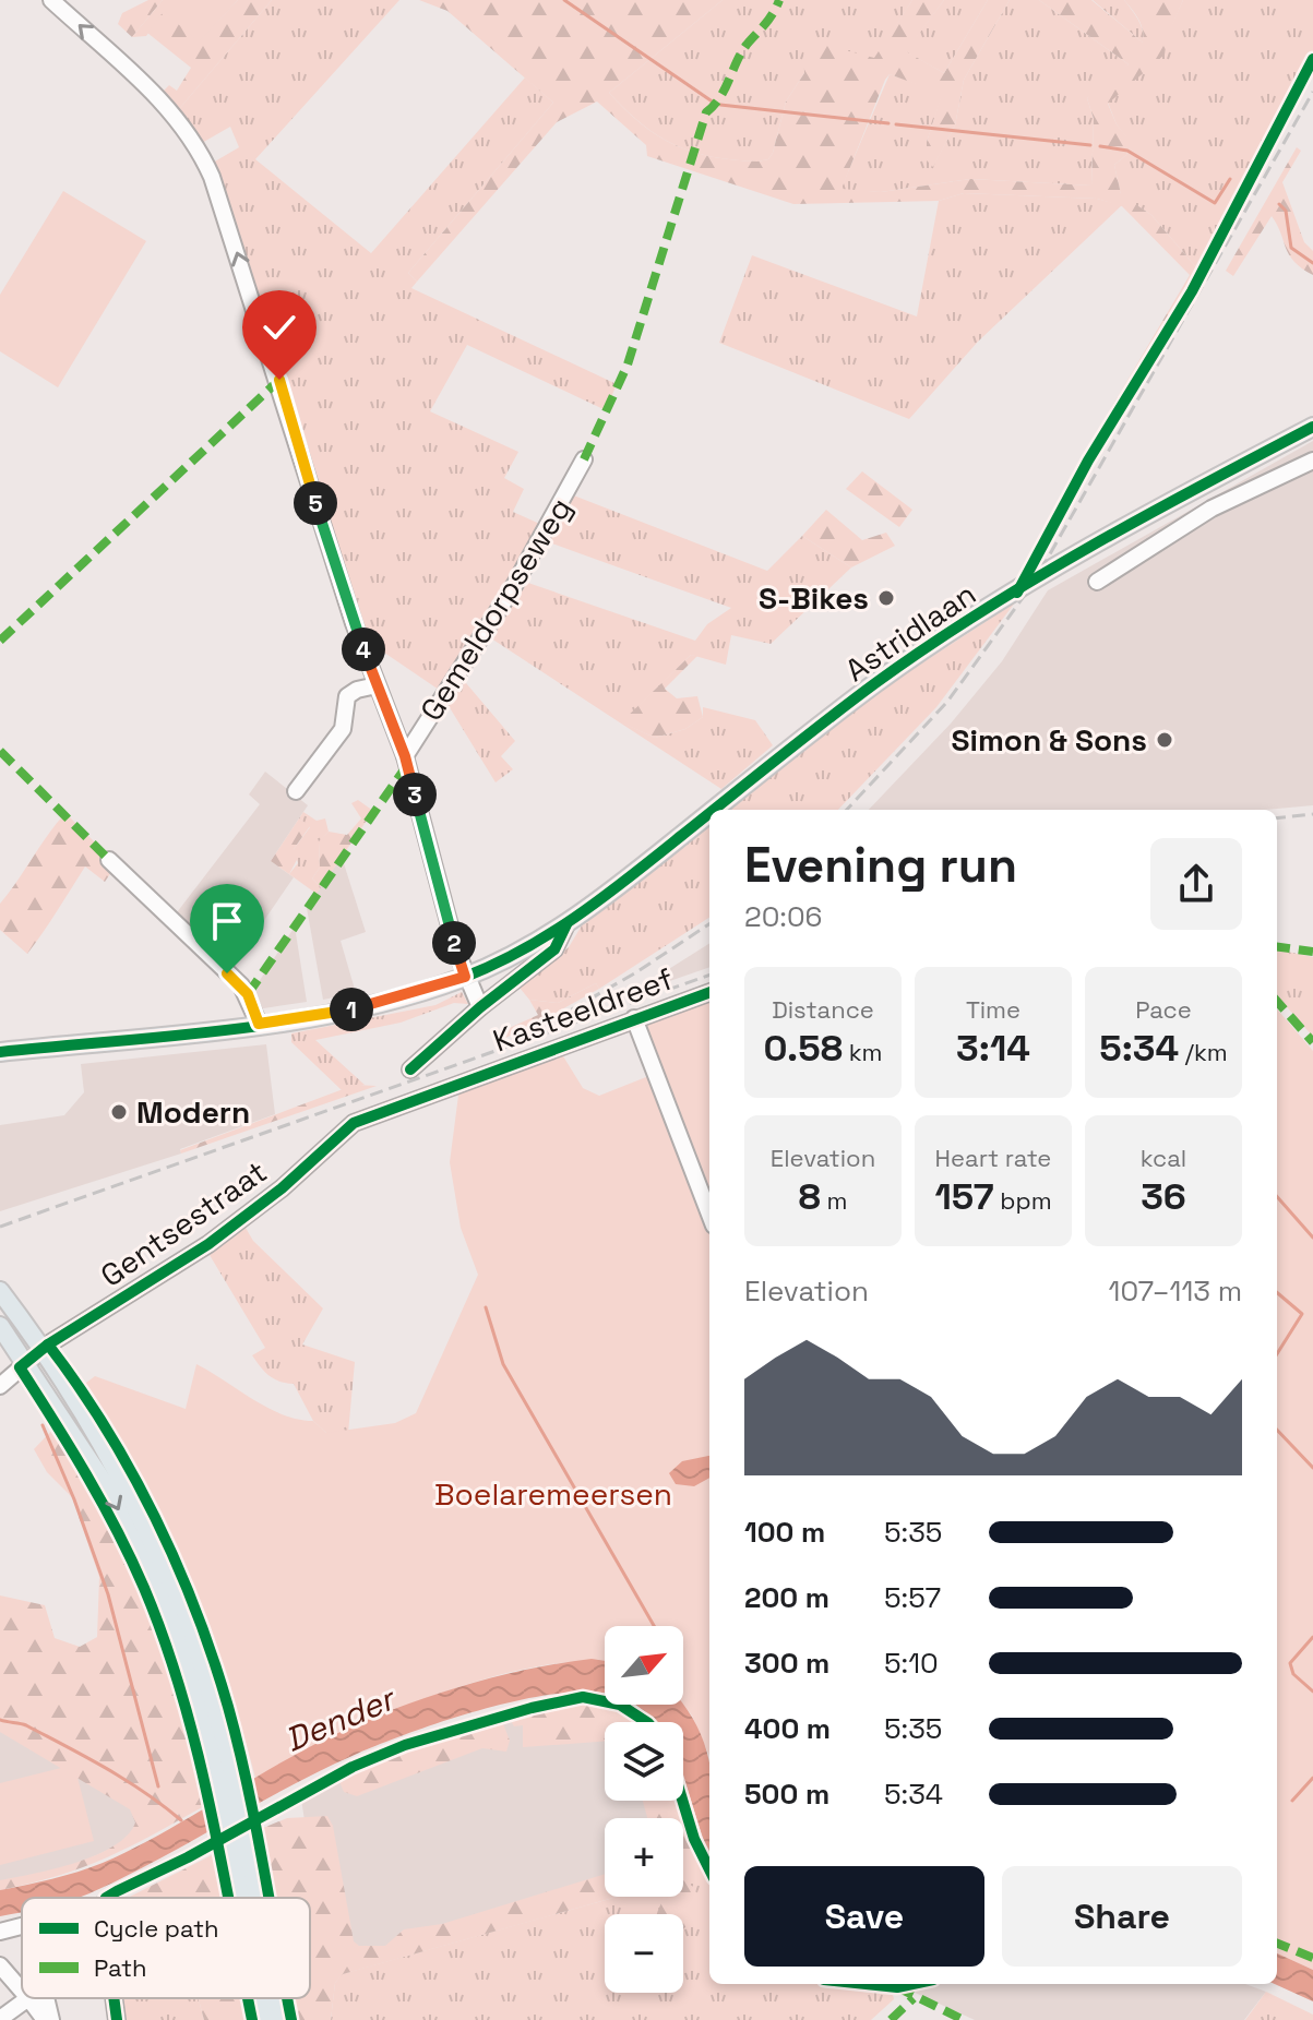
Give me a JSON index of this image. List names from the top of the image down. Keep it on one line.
{"streets":{"main road":["Astridlaan"],"street":["Gemeldorpseweg","Kasteeldreef","Gentsestraat"]},"crossings":[["Kasteeldreef","Gentsestraat"]],"water":["Dender"],"parks":["Boelaremeersen"],"places":["S-Bikes","Simon & Sons","Modern"],"legend":["Cycle path","Path"],"north":"top right","page":{"pins":["5","4","3","2","1"],"heading":["Evening run","20:06"],"stats":[["Distance","0.58 km"],["Time","3:14"],["Pace","5:34 /km"],["Elevation","8 m"],["Heart rate","157 bpm"],["kcal","36"]],"chart":["Elevation","107–113 m"],"list":[{"name":"100 m","note":"5:35"},{"name":"200 m","note":"5:57"},{"name":"300 m","note":"5:10"},{"name":"400 m","note":"5:35"},{"name":"500 m","note":"5:34"}],"map_buttons":["+","−"],"buttons":["Save","Share"]}}
